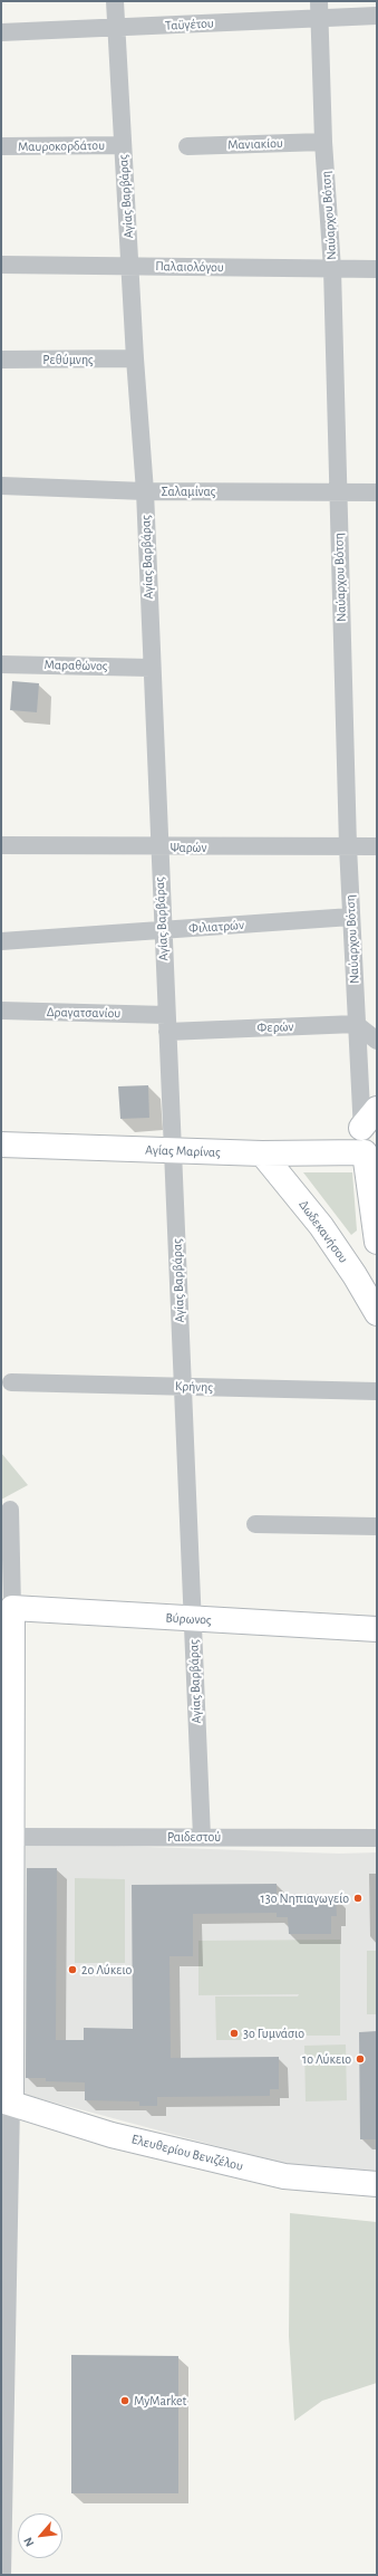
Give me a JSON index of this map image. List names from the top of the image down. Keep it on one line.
{"streets":{"street":["Ταϋγέτου","Μανιακίου","Μαυροκορδάτου","Αγίας Βαρβάρας","Ναύαρχου Βότση","Παλαιολόγου","Ρεθύμνης","Σαλαμίνας","Μαραθώνος","Ψαρών","Φιλιατρών","Δραγατσανίου","Φερών","Αγίας Μαρίνας","Δωδεκανήσου","Κρήνης","Βύρωνος","Ραιδεστού","Ελευθερίου Βενιζέλου"]},"crossings":[["Ταϋγέτου","Αγίας Βαρβάρας"],["Ταϋγέτου","Ναύαρχου Βότση"],["Μανιακίου","Ναύαρχου Βότση"],["Μαυροκορδάτου","Αγίας Βαρβάρας"],["Αγίας Βαρβάρας","Παλαιολόγου"],["Αγίας Βαρβάρας","Ρεθύμνης"],["Αγίας Βαρβάρας","Σαλαμίνας"],["Αγίας Βαρβάρας","Μαραθώνος"],["Αγίας Βαρβάρας","Ψαρών"],["Αγίας Βαρβάρας","Φιλιατρών"],["Αγίας Βαρβάρας","Δραγατσανίου"],["Αγίας Βαρβάρας","Φερών"],["Αγίας Βαρβάρας","Αγίας Μαρίνας"],["Αγίας Βαρβάρας","Κρήνης"],["Αγίας Βαρβάρας","Βύρωνος"],["Αγίας Βαρβάρας","Ραιδεστού"],["Ναύαρχου Βότση","Παλαιολόγου"],["Ναύαρχου Βότση","Σαλαμίνας"],["Ναύαρχου Βότση","Ψαρών"],["Ναύαρχου Βότση","Φιλιατρών"],["Ναύαρχου Βότση","Φερών"],["Ναύαρχου Βότση","Αγίας Μαρίνας"],["Δραγατσανίου","Φερών"],["Αγίας Μαρίνας","Δωδεκανήσου"]],"places":["13ο Νηπιαγωγείο","2ο Λύκειο","3ο Γυμνάσιο","1ο Λύκειο","MyMarket"],"north":"bottom left"}
